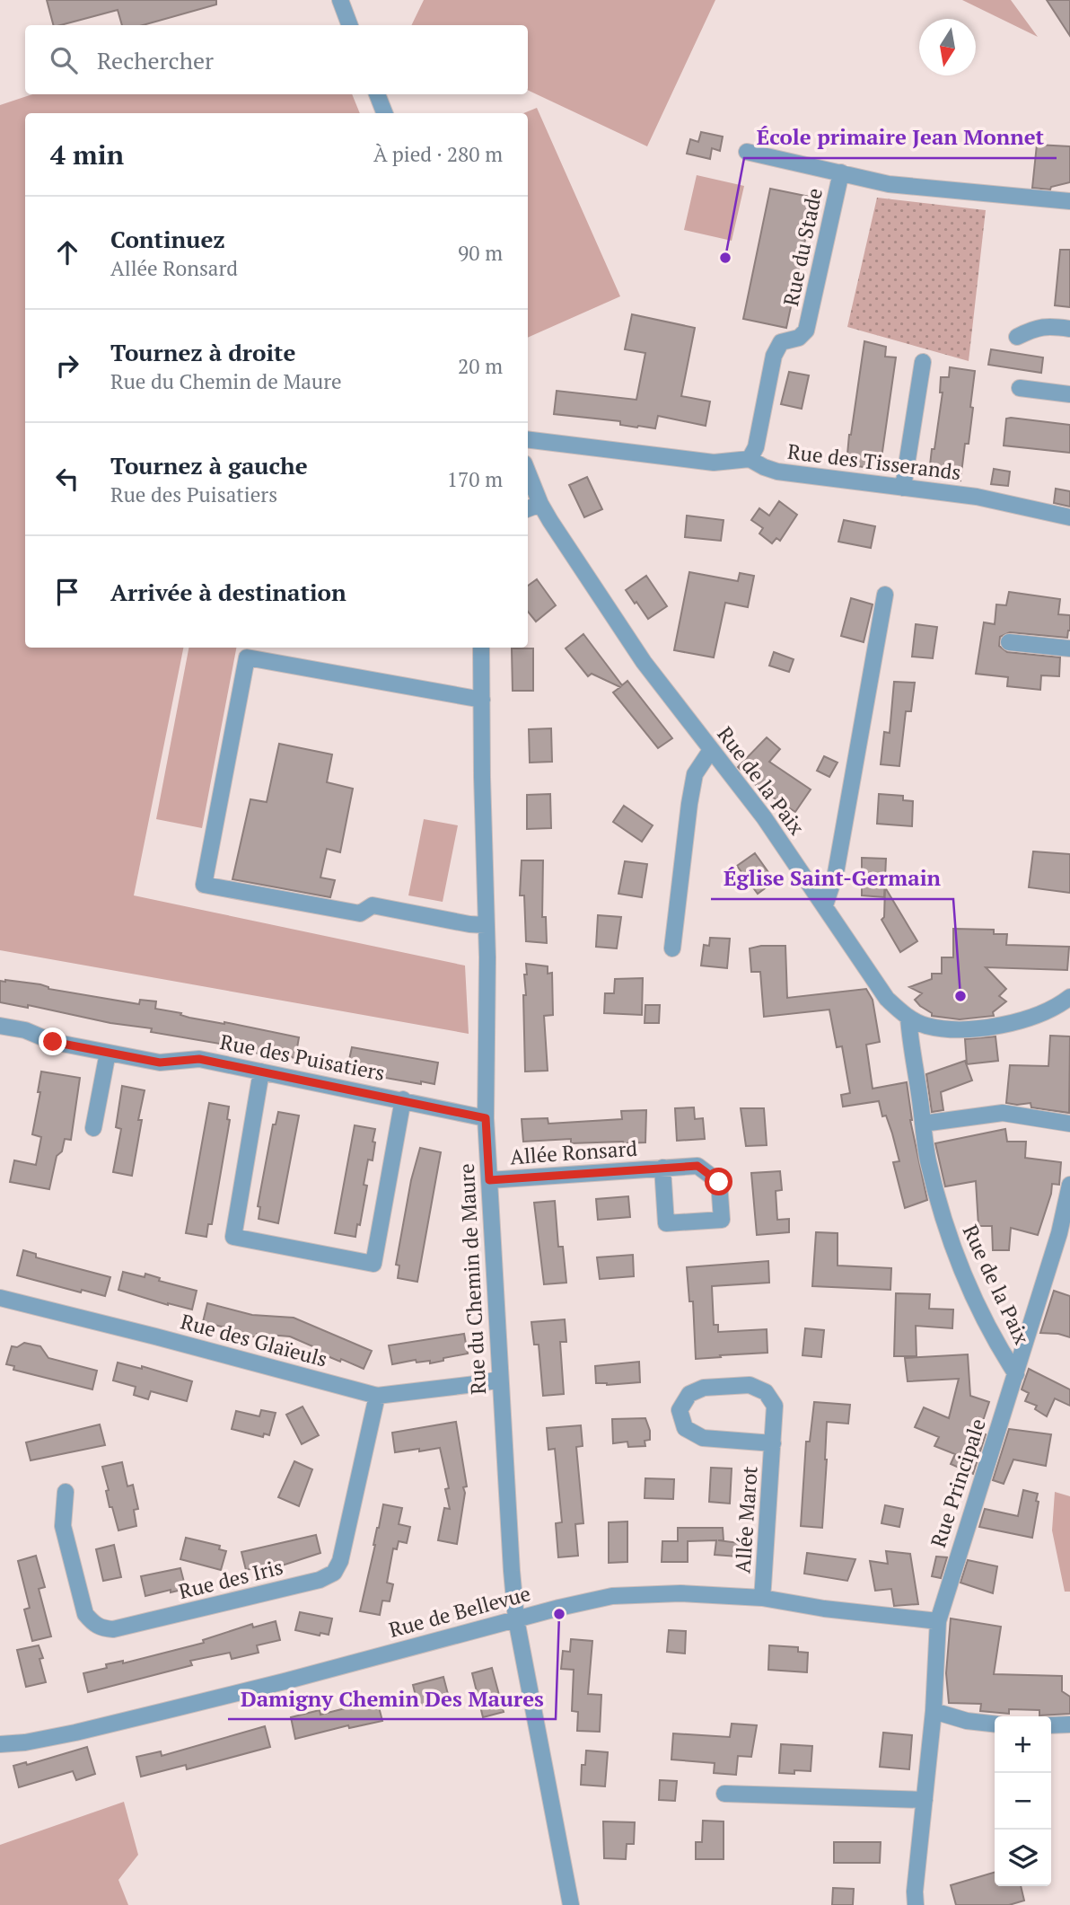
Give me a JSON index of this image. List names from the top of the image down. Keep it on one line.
{"streets":{"street":["Rue du Stade","Rue des Tisserands","Rue de la Paix","Rue des Puisatiers","Allée Ronsard","Rue du Chemin de Maure","Rue des Glaïeuls","Rue Principale","Allée Marot","Rue des Iris","Rue de Bellevue"]},"crossings":[["Rue du Stade","Rue des Tisserands"],["Rue de la Paix","Rue Principale"],["Rue des Puisatiers","Rue du Chemin de Maure"],["Allée Ronsard","Rue du Chemin de Maure"],["Rue du Chemin de Maure","Rue des Glaïeuls"],["Rue du Chemin de Maure","Rue de Bellevue"],["Rue des Glaïeuls","Rue des Iris"],["Rue Principale","Rue de Bellevue"],["Allée Marot","Rue de Bellevue"]],"places":["École primaire Jean Monnet","Église Saint-Germain","Damigny Chemin Des Maures"],"north":"bottom","page":{"search":"Rechercher","heading":["4 min","À pied · 280 m"],"list":[["Continuez","Allée Ronsard","90 m"],["Tournez à droite","Rue du Chemin de Maure","20 m"],["Tournez à gauche","Rue des Puisatiers","170 m"],"Arrivée à destination"],"map_buttons":["+","−"]}}
